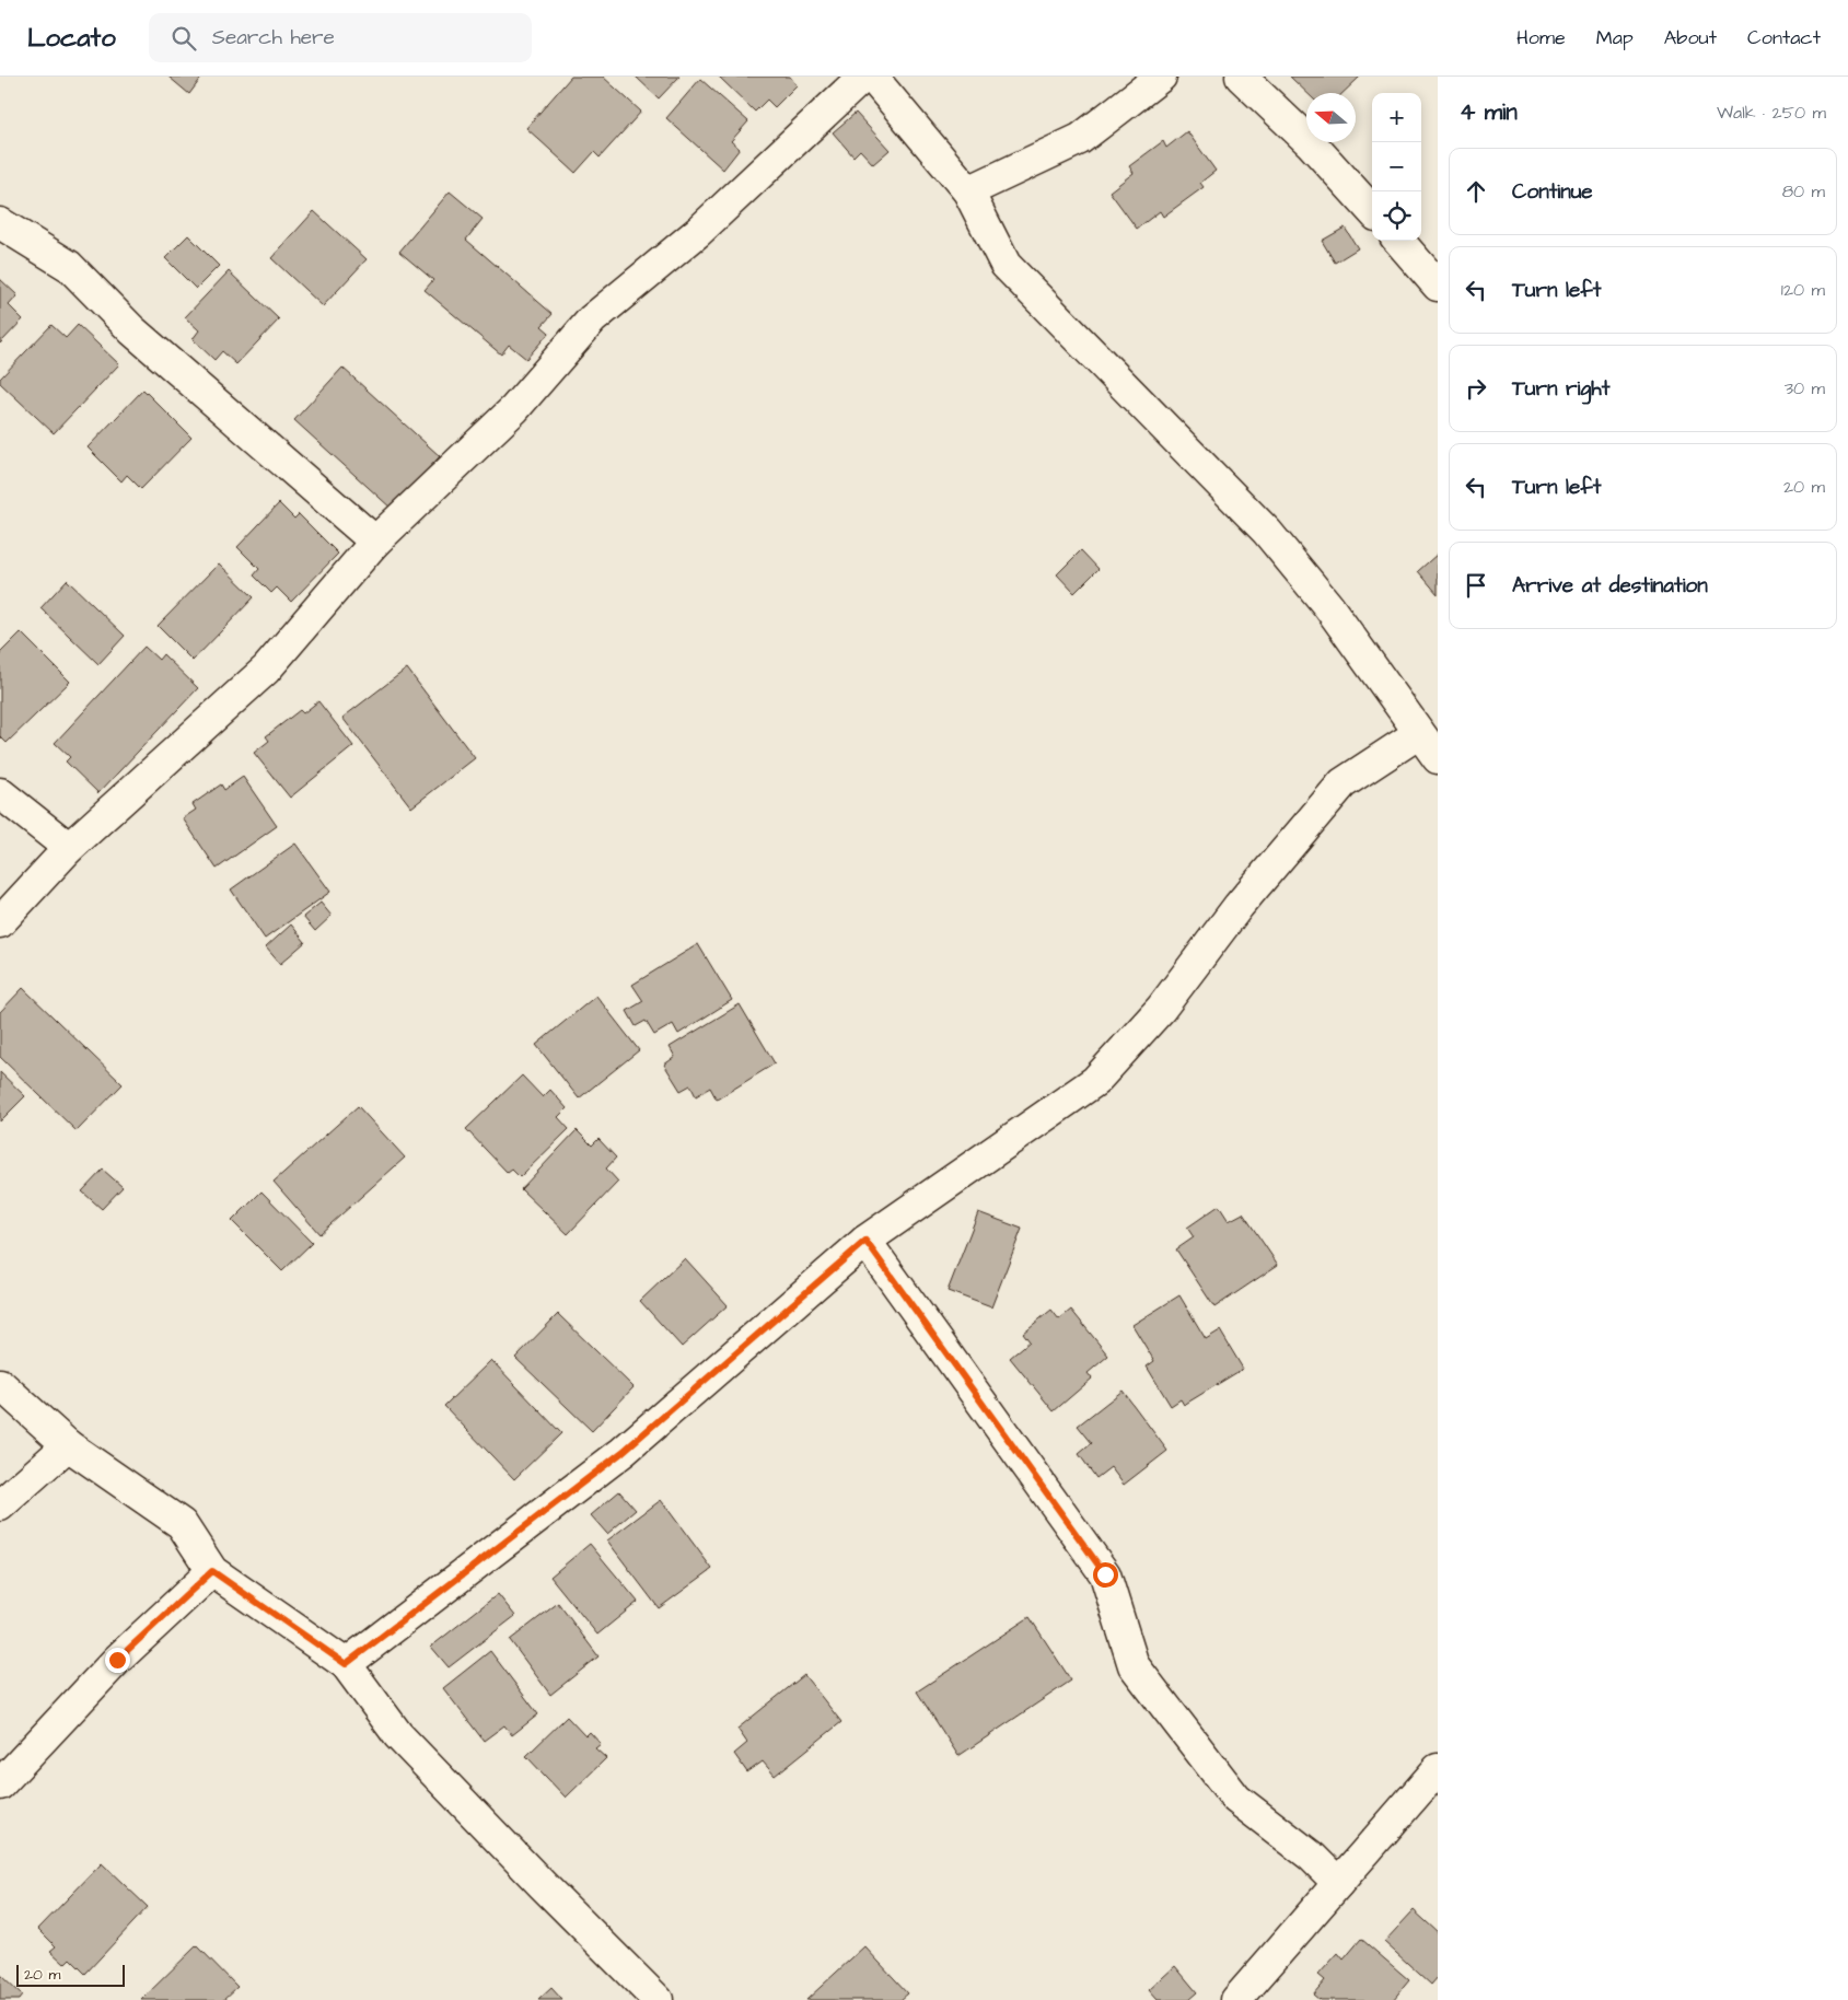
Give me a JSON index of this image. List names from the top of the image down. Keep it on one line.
{"scale_bar":"20 m","north":"left","page":{"header":"Locato","search":"Search here","nav":["Home","Map","About","Contact"],"heading":["4 min","Walk · 250 m"],"map_buttons":["+","−"],"list":[["Continue","80 m"],["Turn left","120 m"],["Turn right","30 m"],["Turn left","20 m"],"Arrive at destination"],"scale":"20 m"}}
